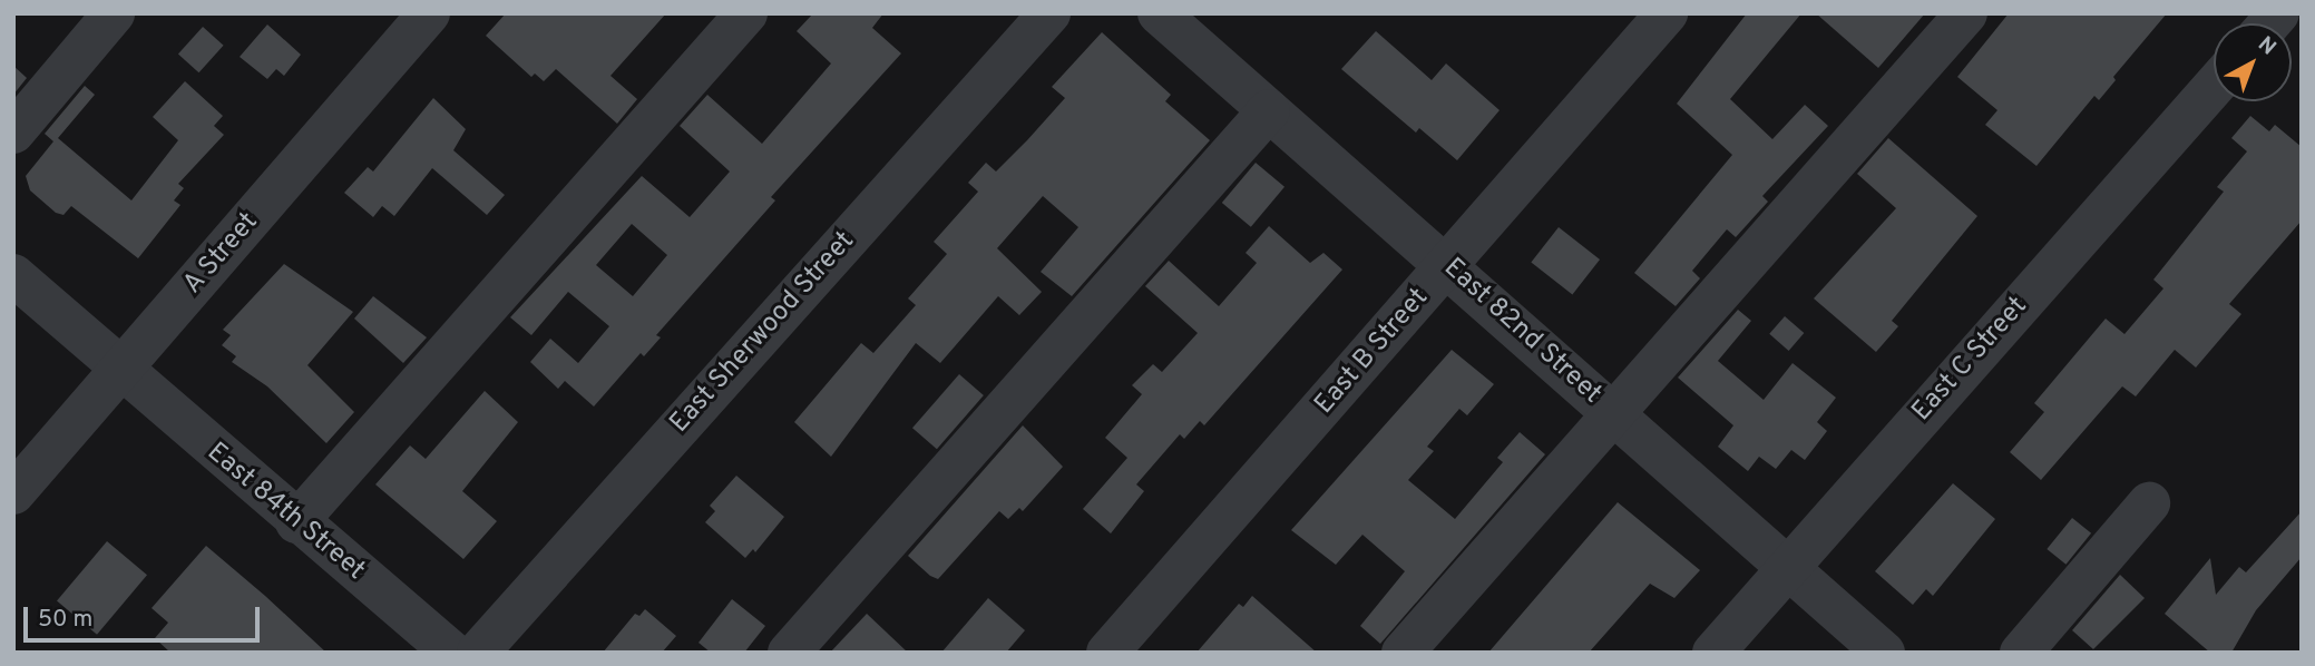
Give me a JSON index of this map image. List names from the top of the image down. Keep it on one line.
{"streets":{"street":["A Street","East 82nd Street","East Sherwood Street","East B Street","East C Street","East 84th Street"]},"crossings":[["A Street","East 84th Street"],["East 82nd Street","East B Street"],["East 82nd Street","East C Street"]],"scale_bar":"50 m","north":"top right"}
